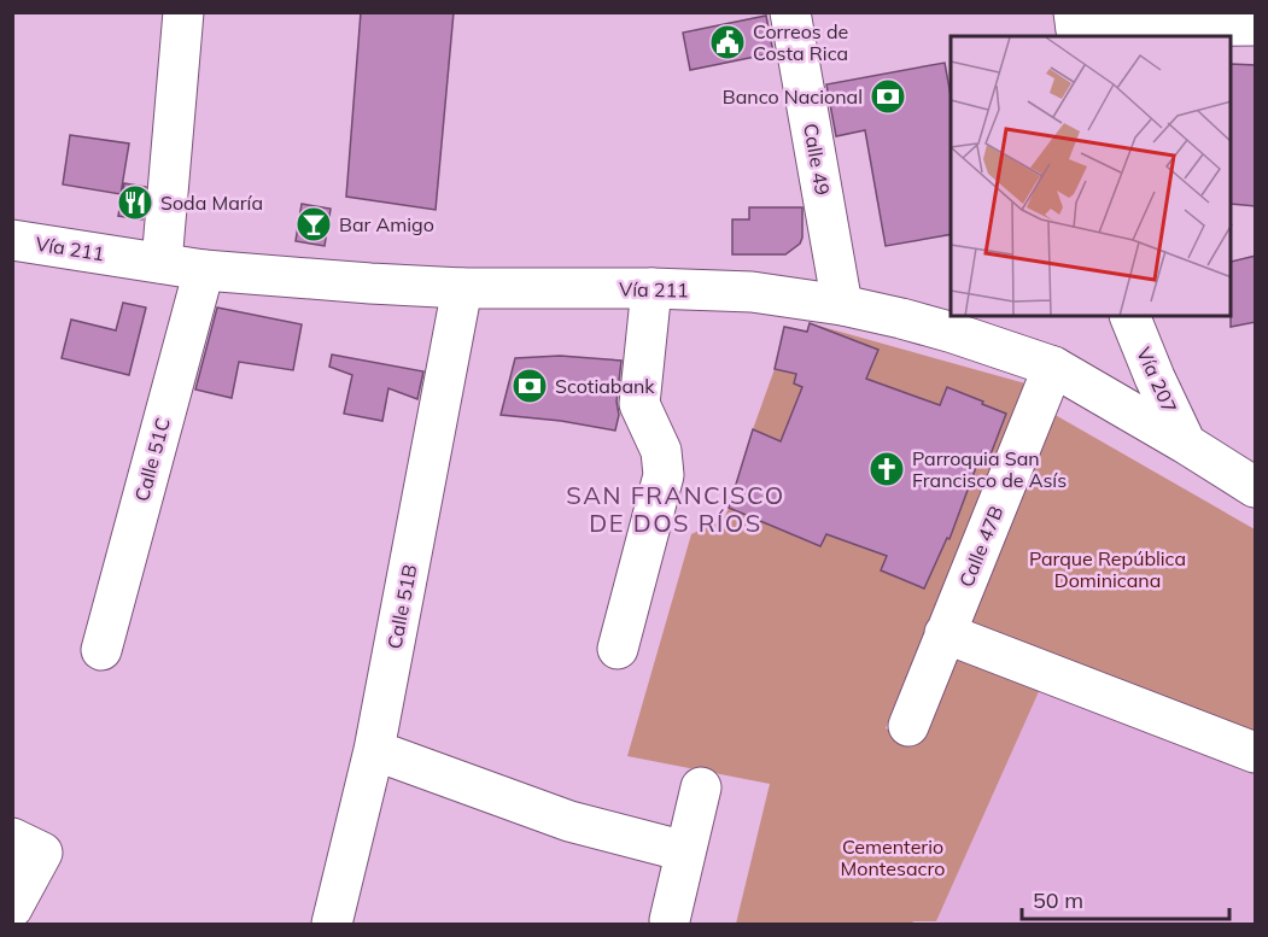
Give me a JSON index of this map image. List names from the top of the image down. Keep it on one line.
{"streets":{"street":["Calle 49","Vía 211","Vía 207","Calle 51C","Calle 47B","Calle 51B"]},"crossings":[["Calle 49","Vía 211"],["Vía 211","Vía 207"],["Vía 211","Calle 51C"],["Vía 211","Calle 47B"],["Vía 211","Calle 51B"]],"districts":["SAN FRANCISCO DE DOS RÍOS"],"parks":["Parque República Dominicana","Cementerio Montesacro"],"places":{"public building":["Correos de Costa Rica"],"bank":["Banco Nacional","Scotiabank"],"restaurant":["Soda María"],"bar":["Bar Amigo"],"church":["Parroquia San Francisco de Asís"]},"scale_bar":"50 m"}
